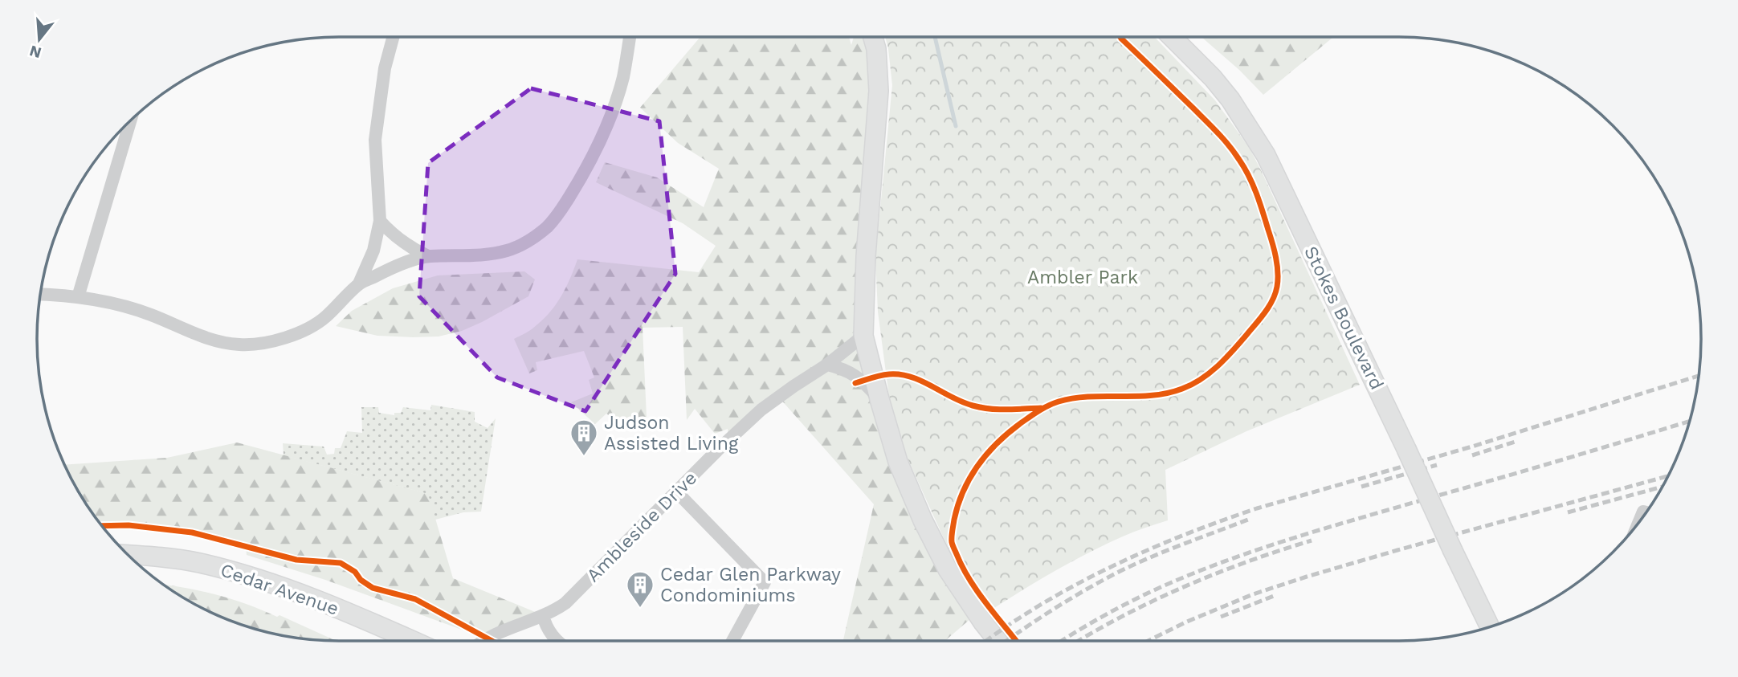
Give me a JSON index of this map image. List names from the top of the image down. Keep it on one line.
{"streets":{"main road":["Stokes Boulevard","Cedar Avenue"],"street":["Ambleside Drive"]},"parks":["Ambler Park"],"places":{"building":["Judson Assisted Living","Cedar Glen Parkway Condominiums"]},"north":"bottom"}
